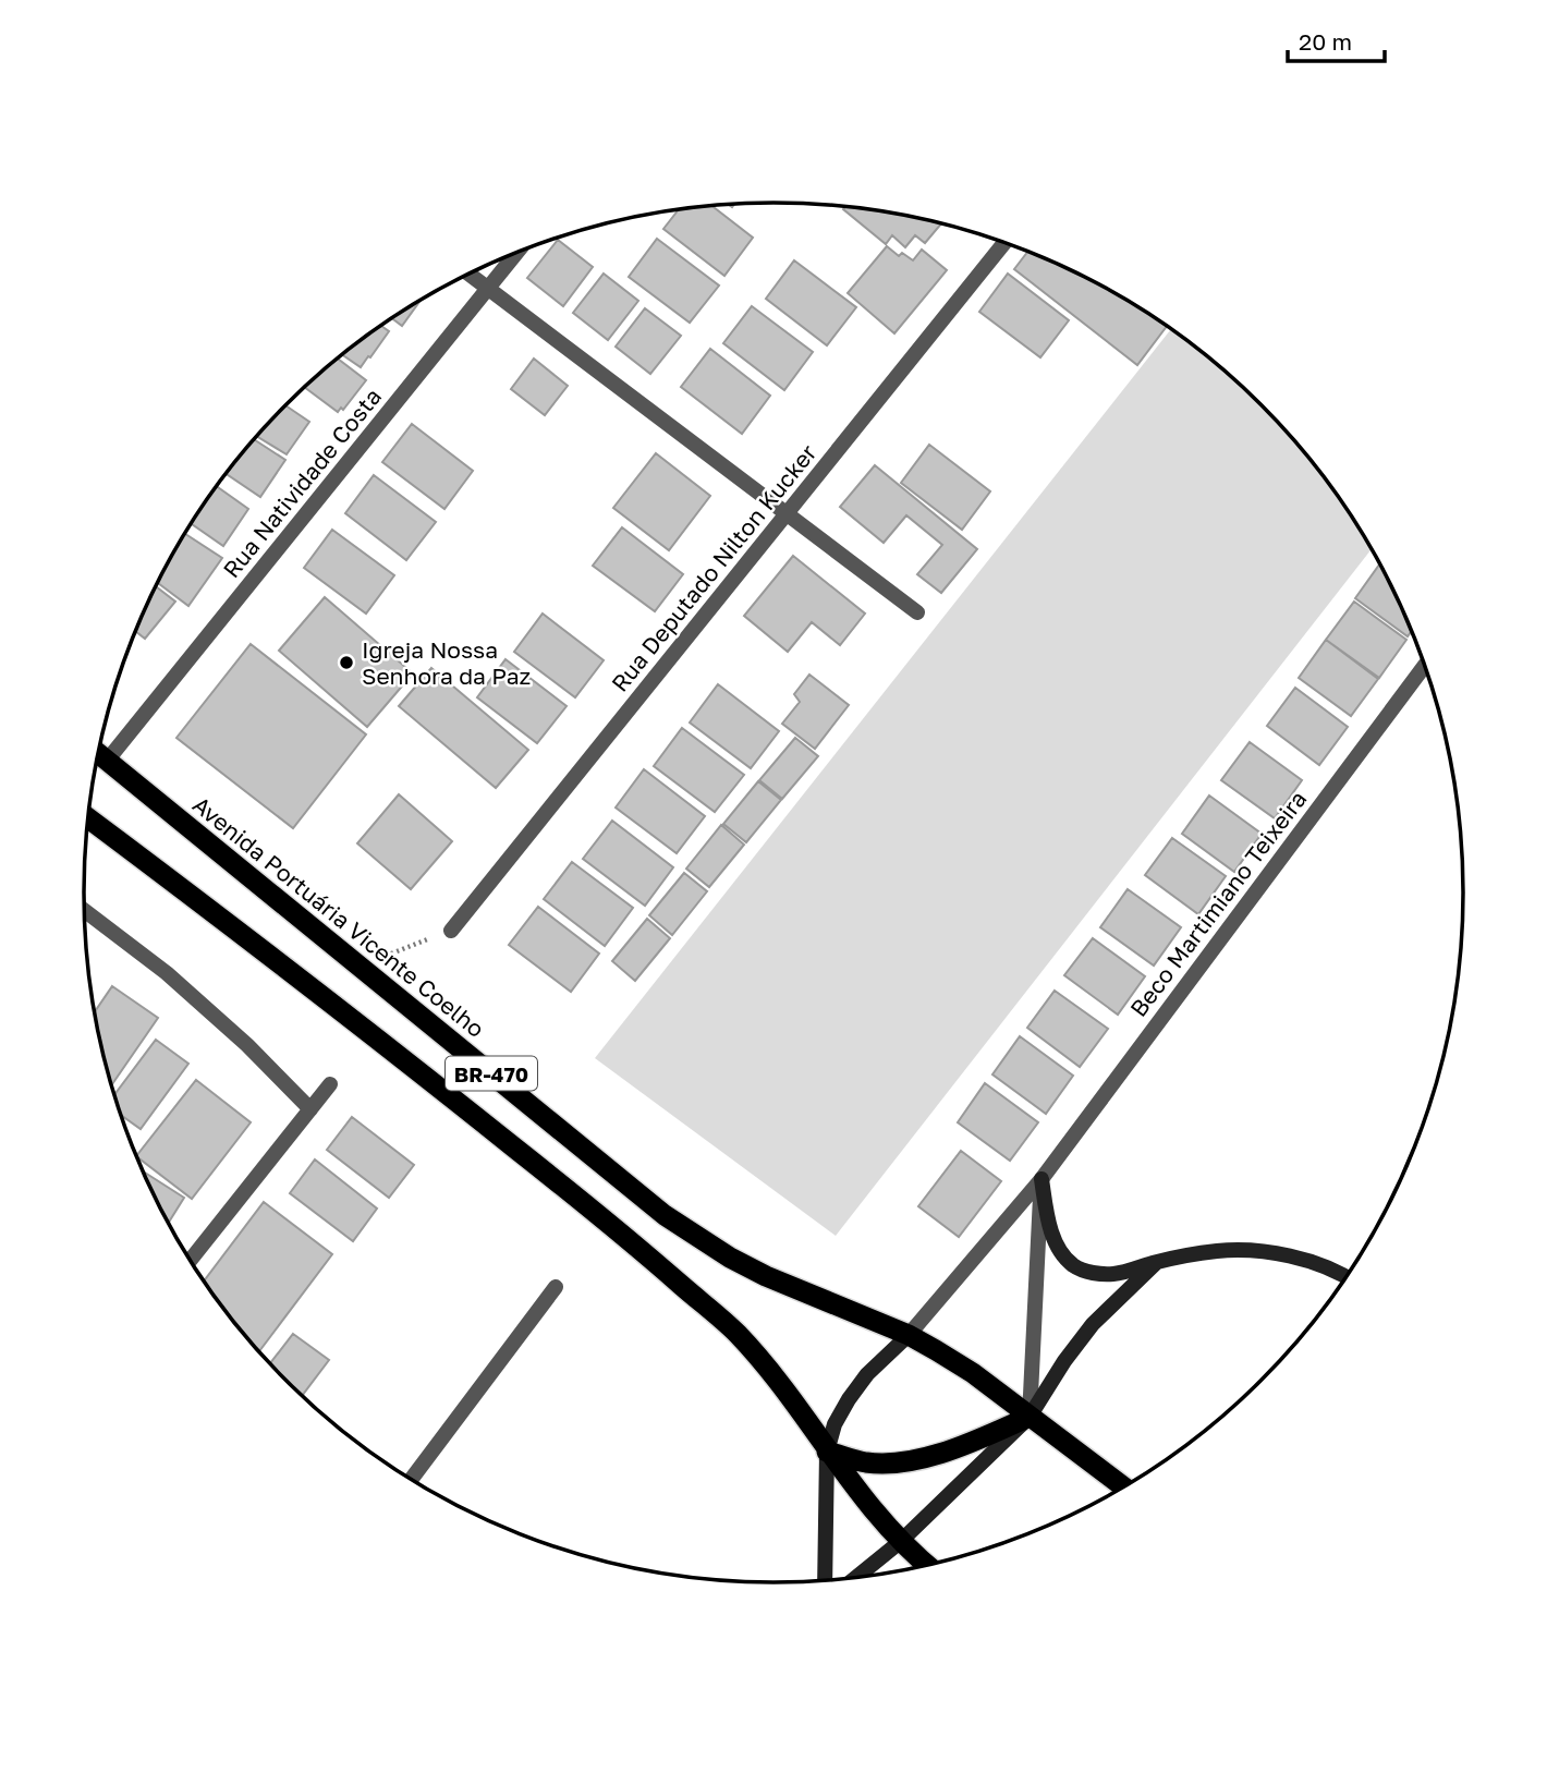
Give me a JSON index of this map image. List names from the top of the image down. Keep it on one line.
{"streets":{"highway":["Avenida Portuária Vicente Coelho","BR-470"],"street":["Rua Natividade Costa","Rua Deputado Nilton Kucker","Beco Martimiano Teixeira"]},"crossings":[["Rua Natividade Costa","Avenida Portuária Vicente Coelho"],["Beco Martimiano Teixeira","Avenida Portuária Vicente Coelho"]],"places":["Igreja Nossa Senhora da Paz"],"scale_bar":"20 m"}
